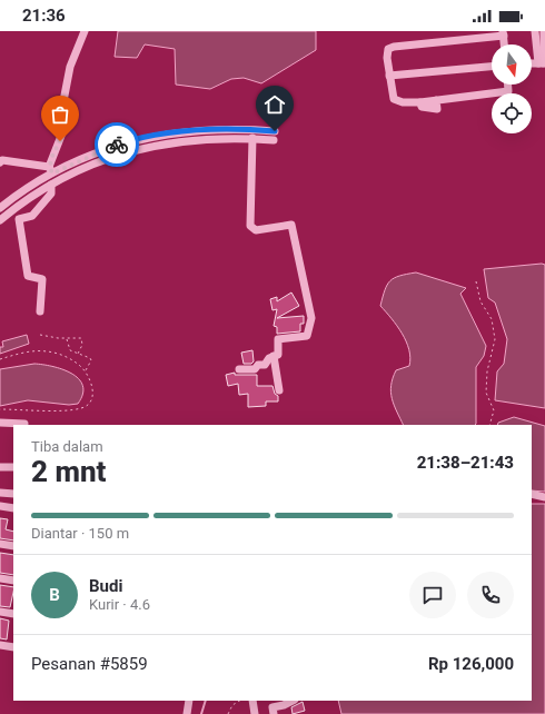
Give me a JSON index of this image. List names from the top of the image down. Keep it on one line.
{"north":"bottom","page":{"status":"21:36","heading":["2 mnt","Tiba dalam","21:38–21:43"],"panel":["Budi","Kurir · 4.6","Pesanan #5859","Rp 126,000"],"bar":"Diantar · 150 m","round":"B"}}
